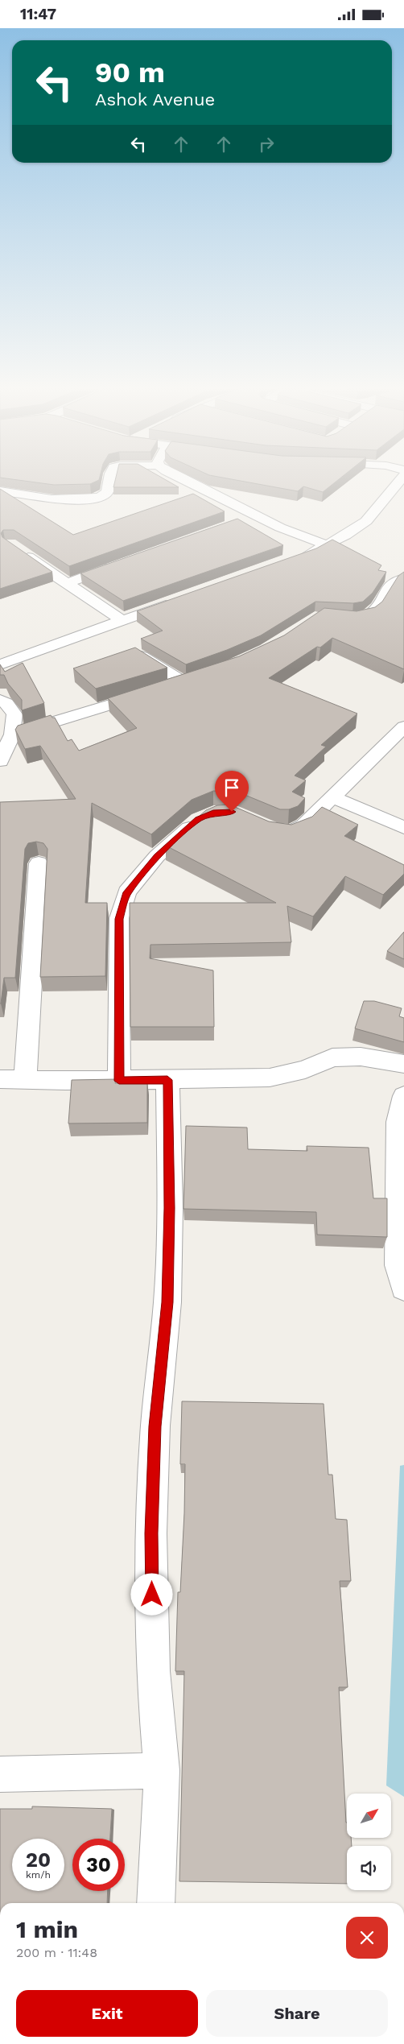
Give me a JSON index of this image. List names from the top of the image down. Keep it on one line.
{"north":"top right","page":{"status":"11:47","turn":["90 m","Ashok Avenue"],"speed":"20 km/h","limit":"30","heading":["1 min","200 m · 11:48"],"buttons":["Exit","Share"]}}
